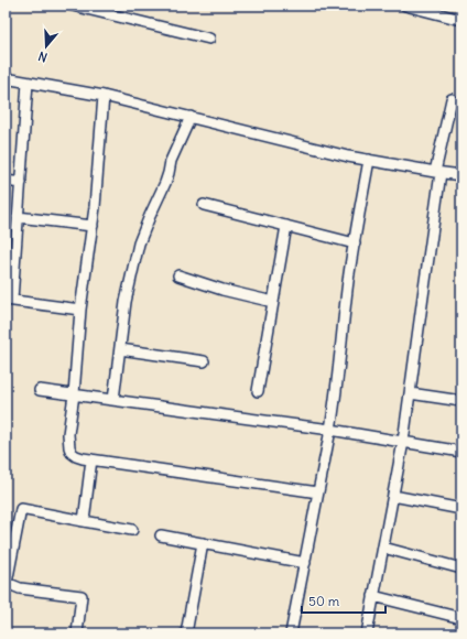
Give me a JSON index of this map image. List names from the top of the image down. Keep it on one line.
{"scale_bar":"50 m","north":"bottom"}
